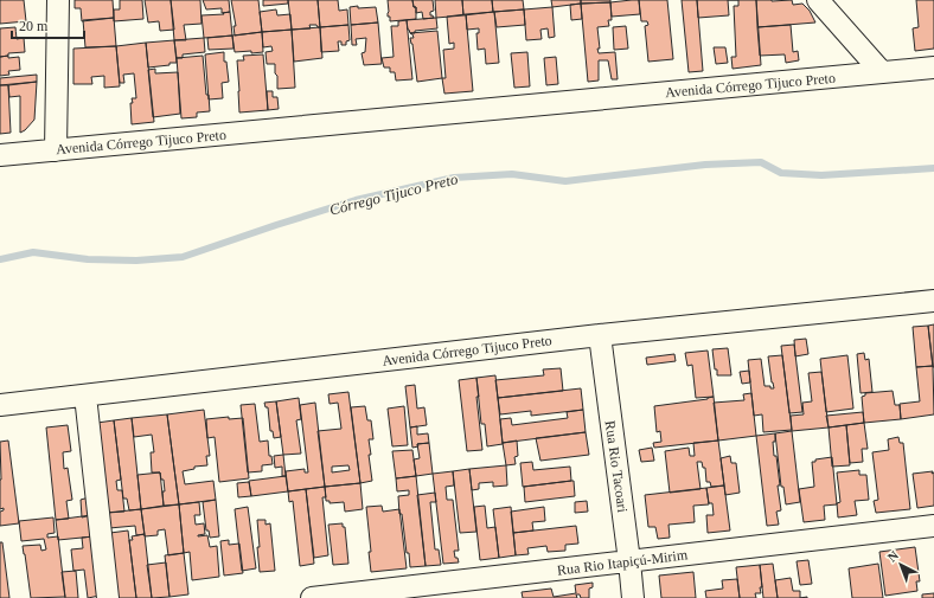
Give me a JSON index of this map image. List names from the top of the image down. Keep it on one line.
{"streets":{"street":["Avenida Córrego Tijuco Preto","Rua Rio Tacoari","Rua Rio Itapiçú-Mirim"]},"crossings":[["Avenida Córrego Tijuco Preto","Rua Rio Tacoari"],["Rua Rio Tacoari","Rua Rio Itapiçú-Mirim"]],"water":["Córrego Tijuco Preto"],"scale_bar":"20 m","north":"top left"}
